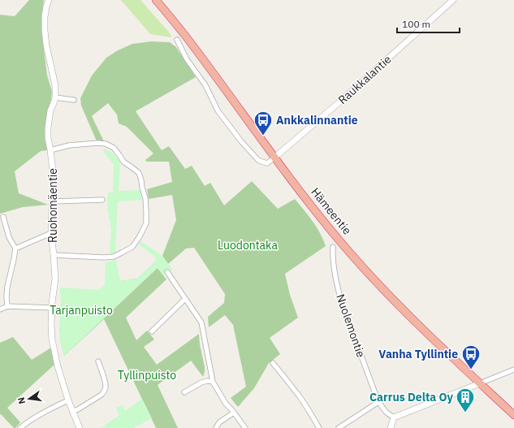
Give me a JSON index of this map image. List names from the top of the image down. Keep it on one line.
{"streets":{"highway":["Hämeentie"],"street":["Raukkalantie","Ruohomäentie","Nuolemontie"]},"crossings":[["Raukkalantie","Hämeentie"]],"parks":["Luodontaka","Tarjanpuisto","Tyllinpuisto"],"places":{"bus stop":["Ankkalinnantie","Vanha Tyllintie"],"building":["Carrus Delta Oy"]},"scale_bar":"100 m","north":"left"}
